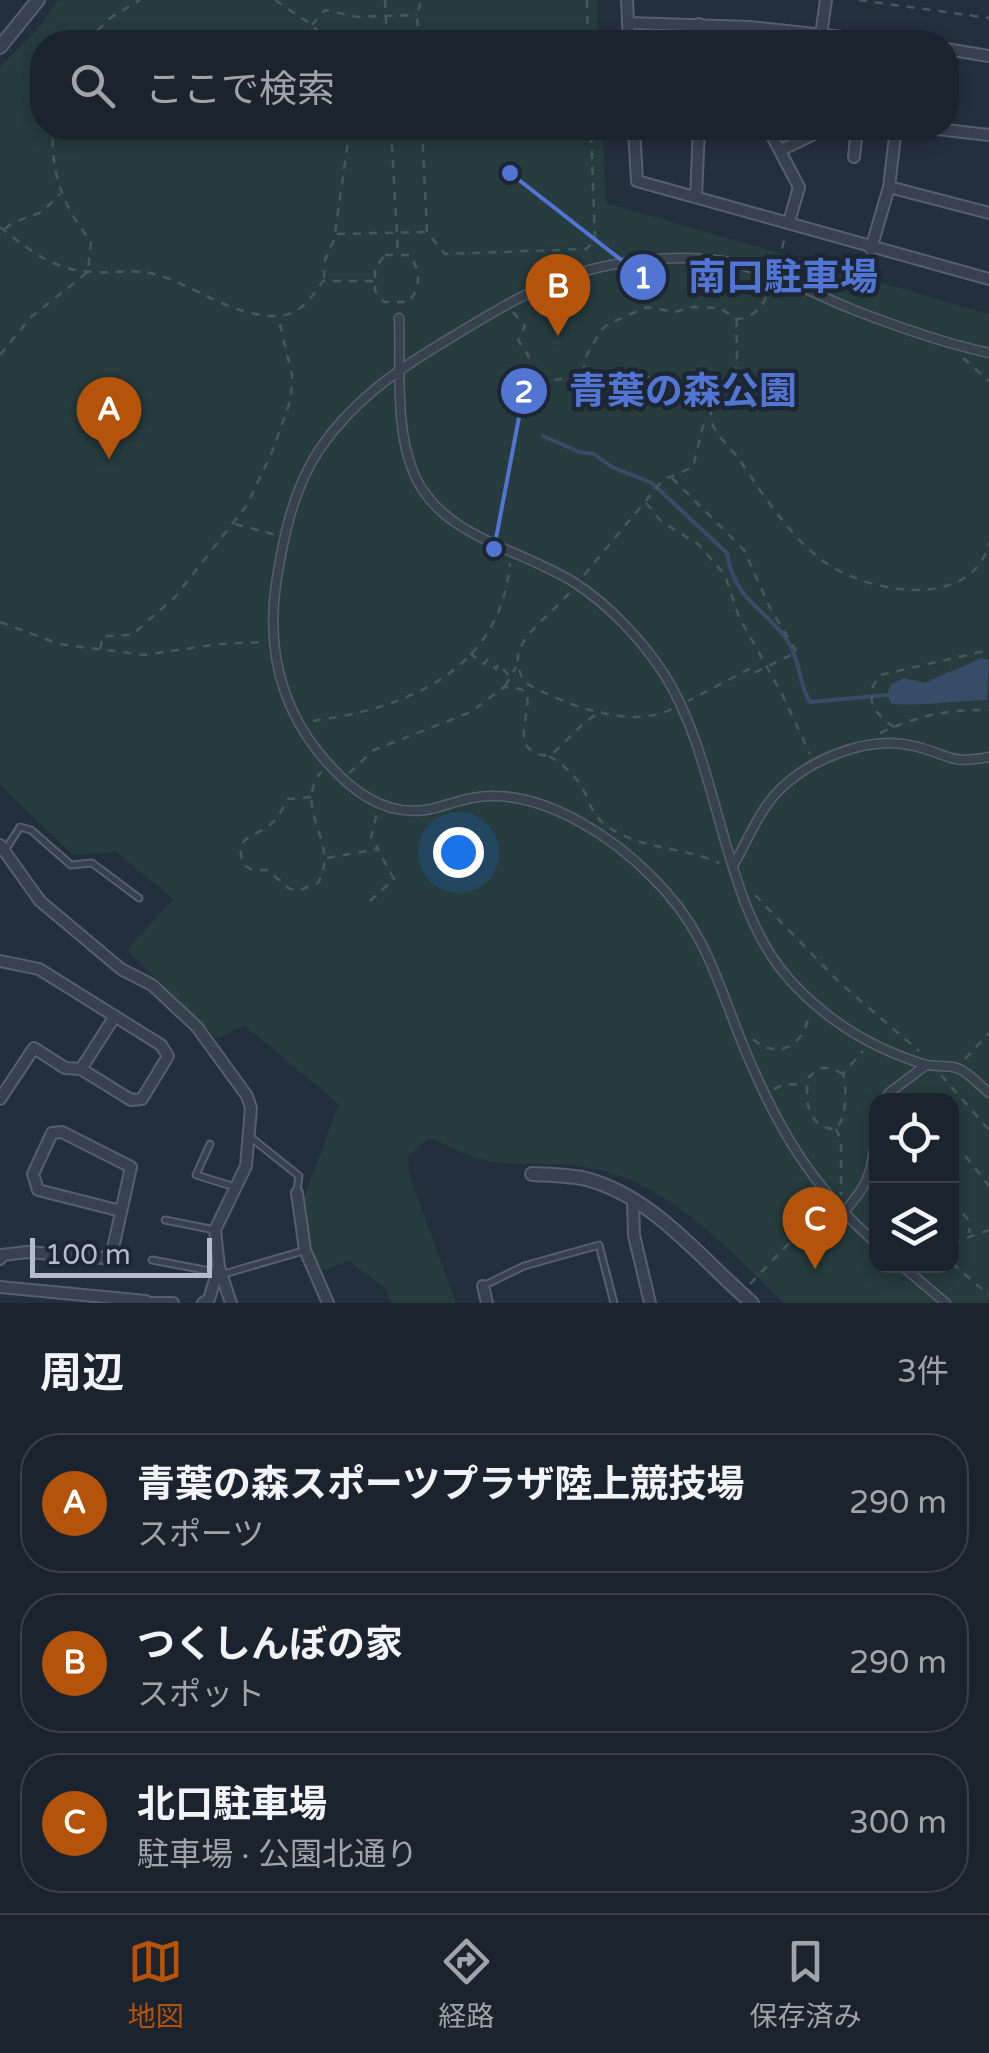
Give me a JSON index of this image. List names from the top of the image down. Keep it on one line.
{"places":["南口駐車場","青葉の森公園"],"scale_bar":"100 m","page":{"search":"ここで検索","pins":["B","A","C"],"scale":"100 m","heading":["周辺","3件"],"list":[{"mark":"A","name":"青葉の森スポーツプラザ陸上競技場","note":"スポーツ","value":"290 m"},{"mark":"B","name":"つくしんぼの家","note":"スポット","value":"290 m"},{"mark":"C","name":"北口駐車場","note":"駐車場 · 公園北通り","value":"300 m"}],"nav":["地図","経路","保存済み"]}}
